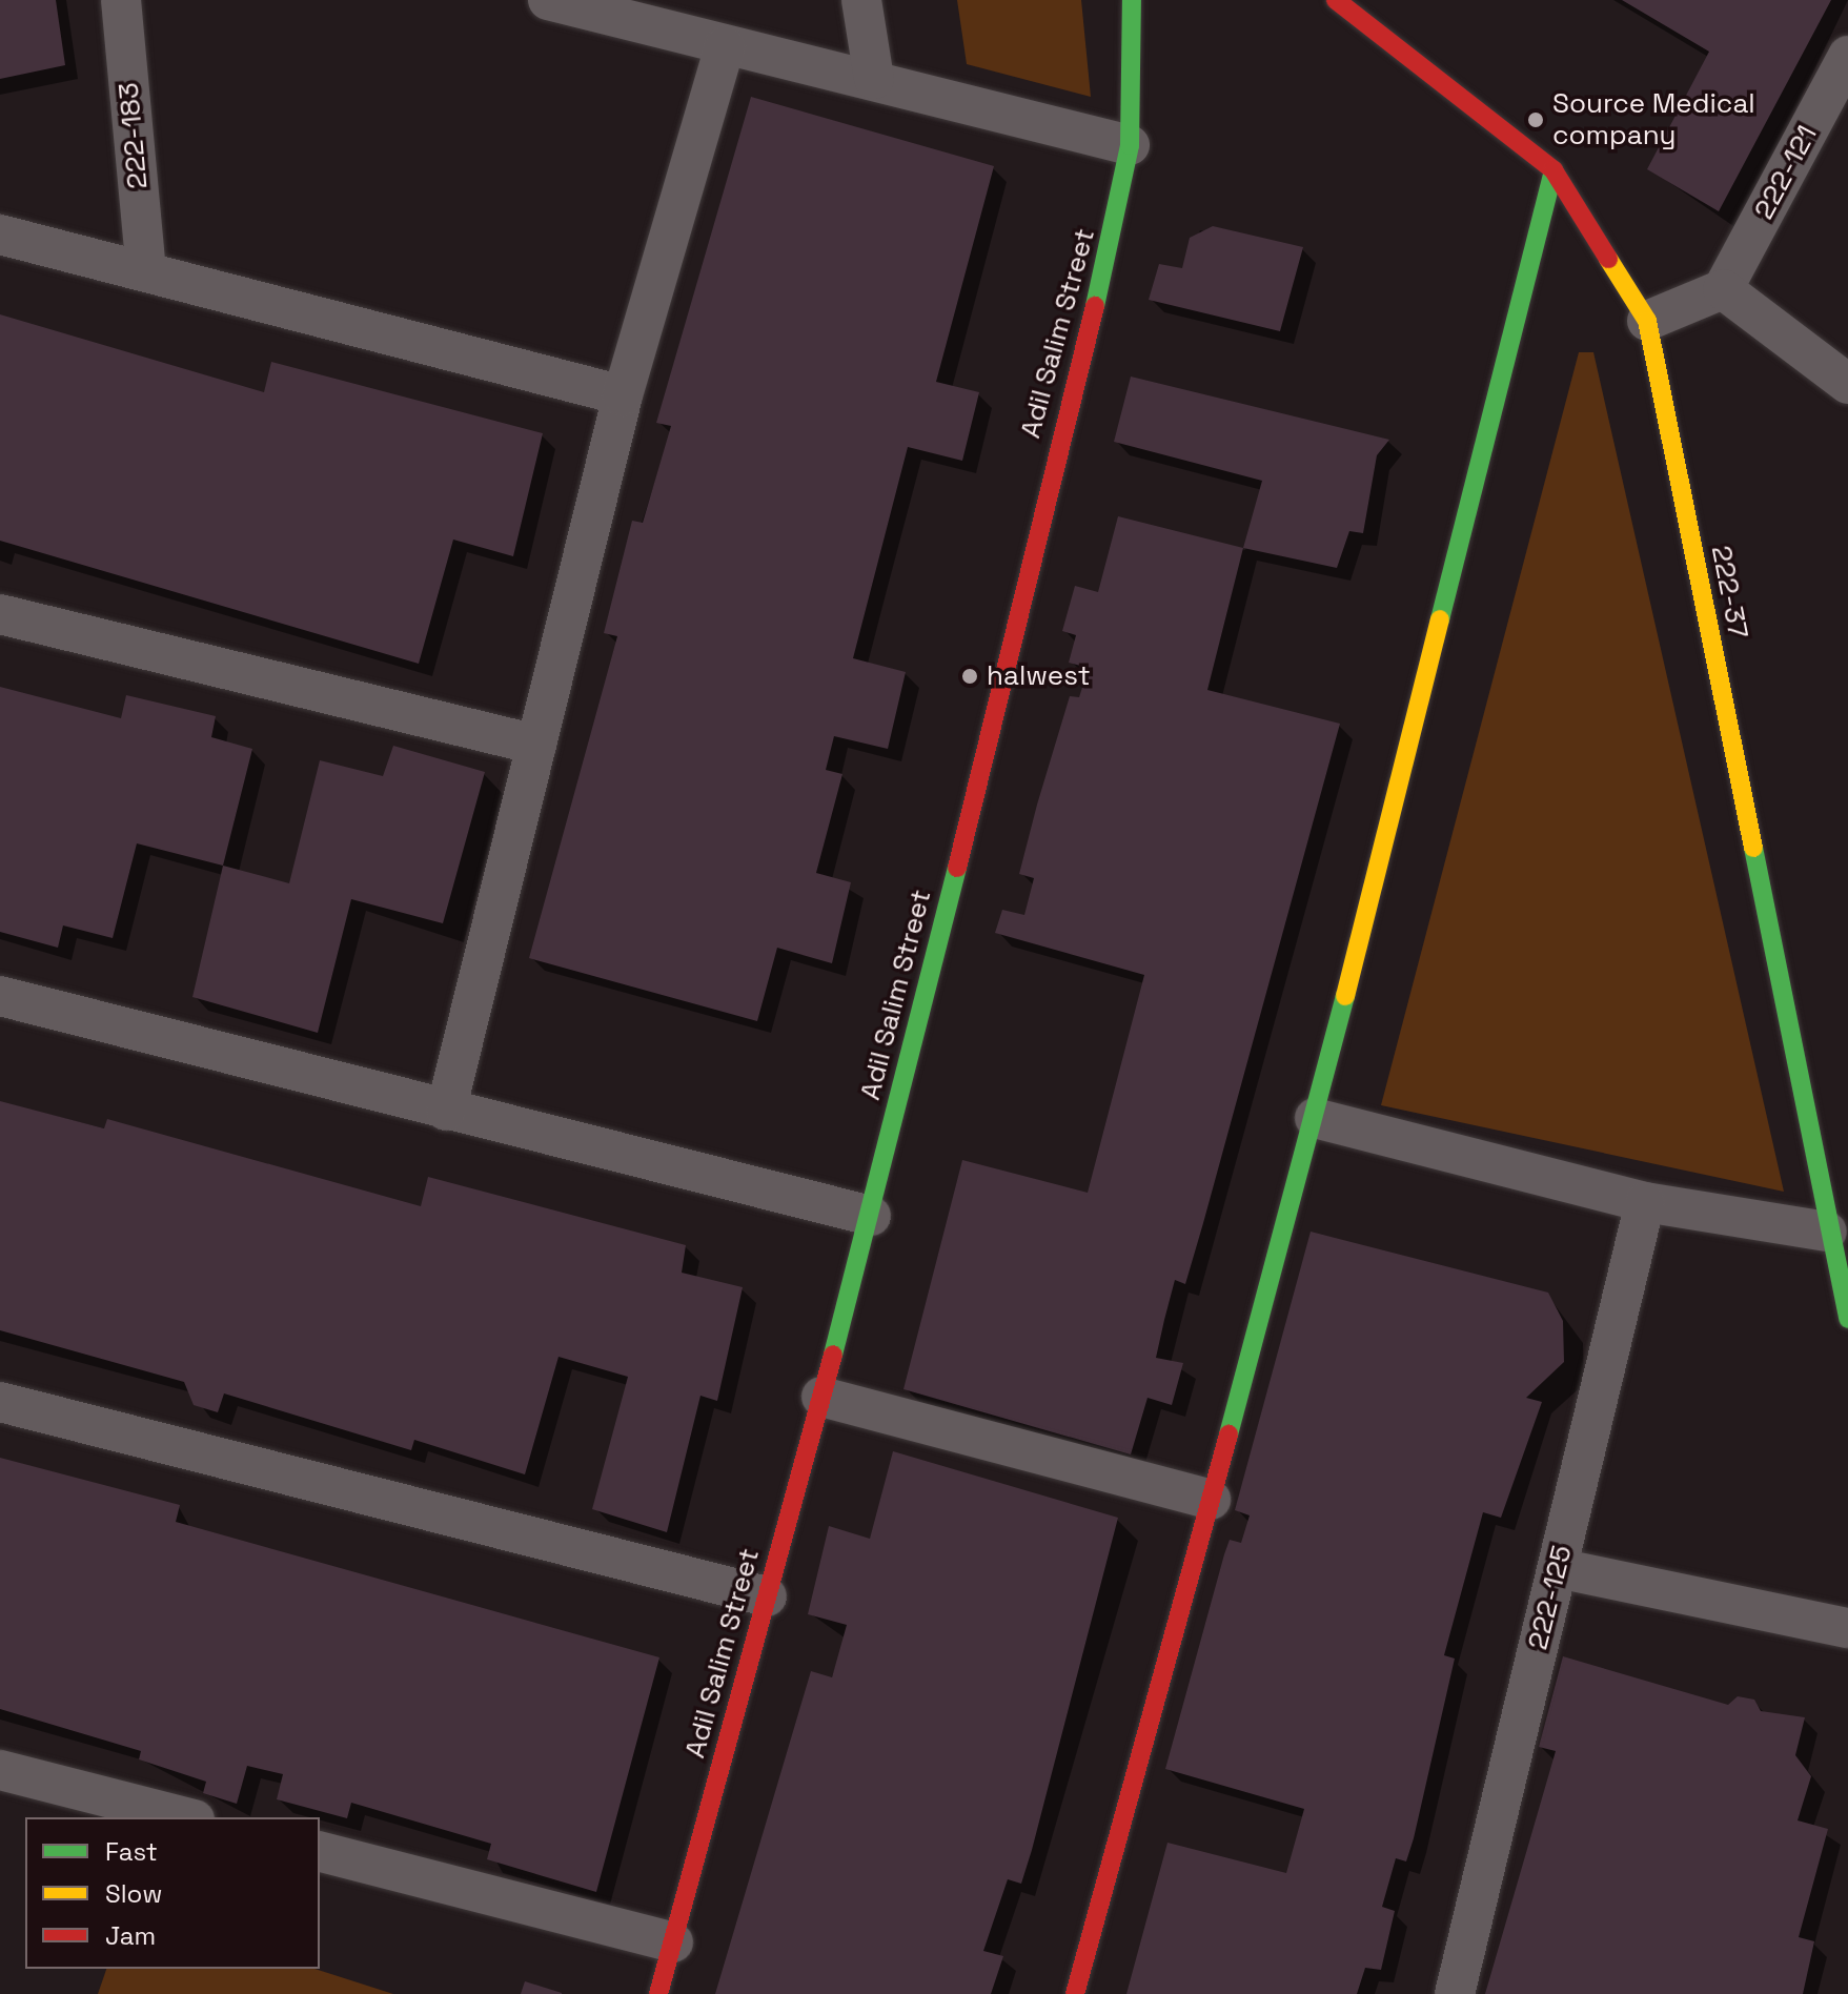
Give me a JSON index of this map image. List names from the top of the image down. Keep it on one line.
{"streets":{"street":["222-183","222-121","Adil Salim Street","222-37","222-125"]},"places":["Source Medical company","halwest"],"legend":["Fast","Slow","Jam"]}
